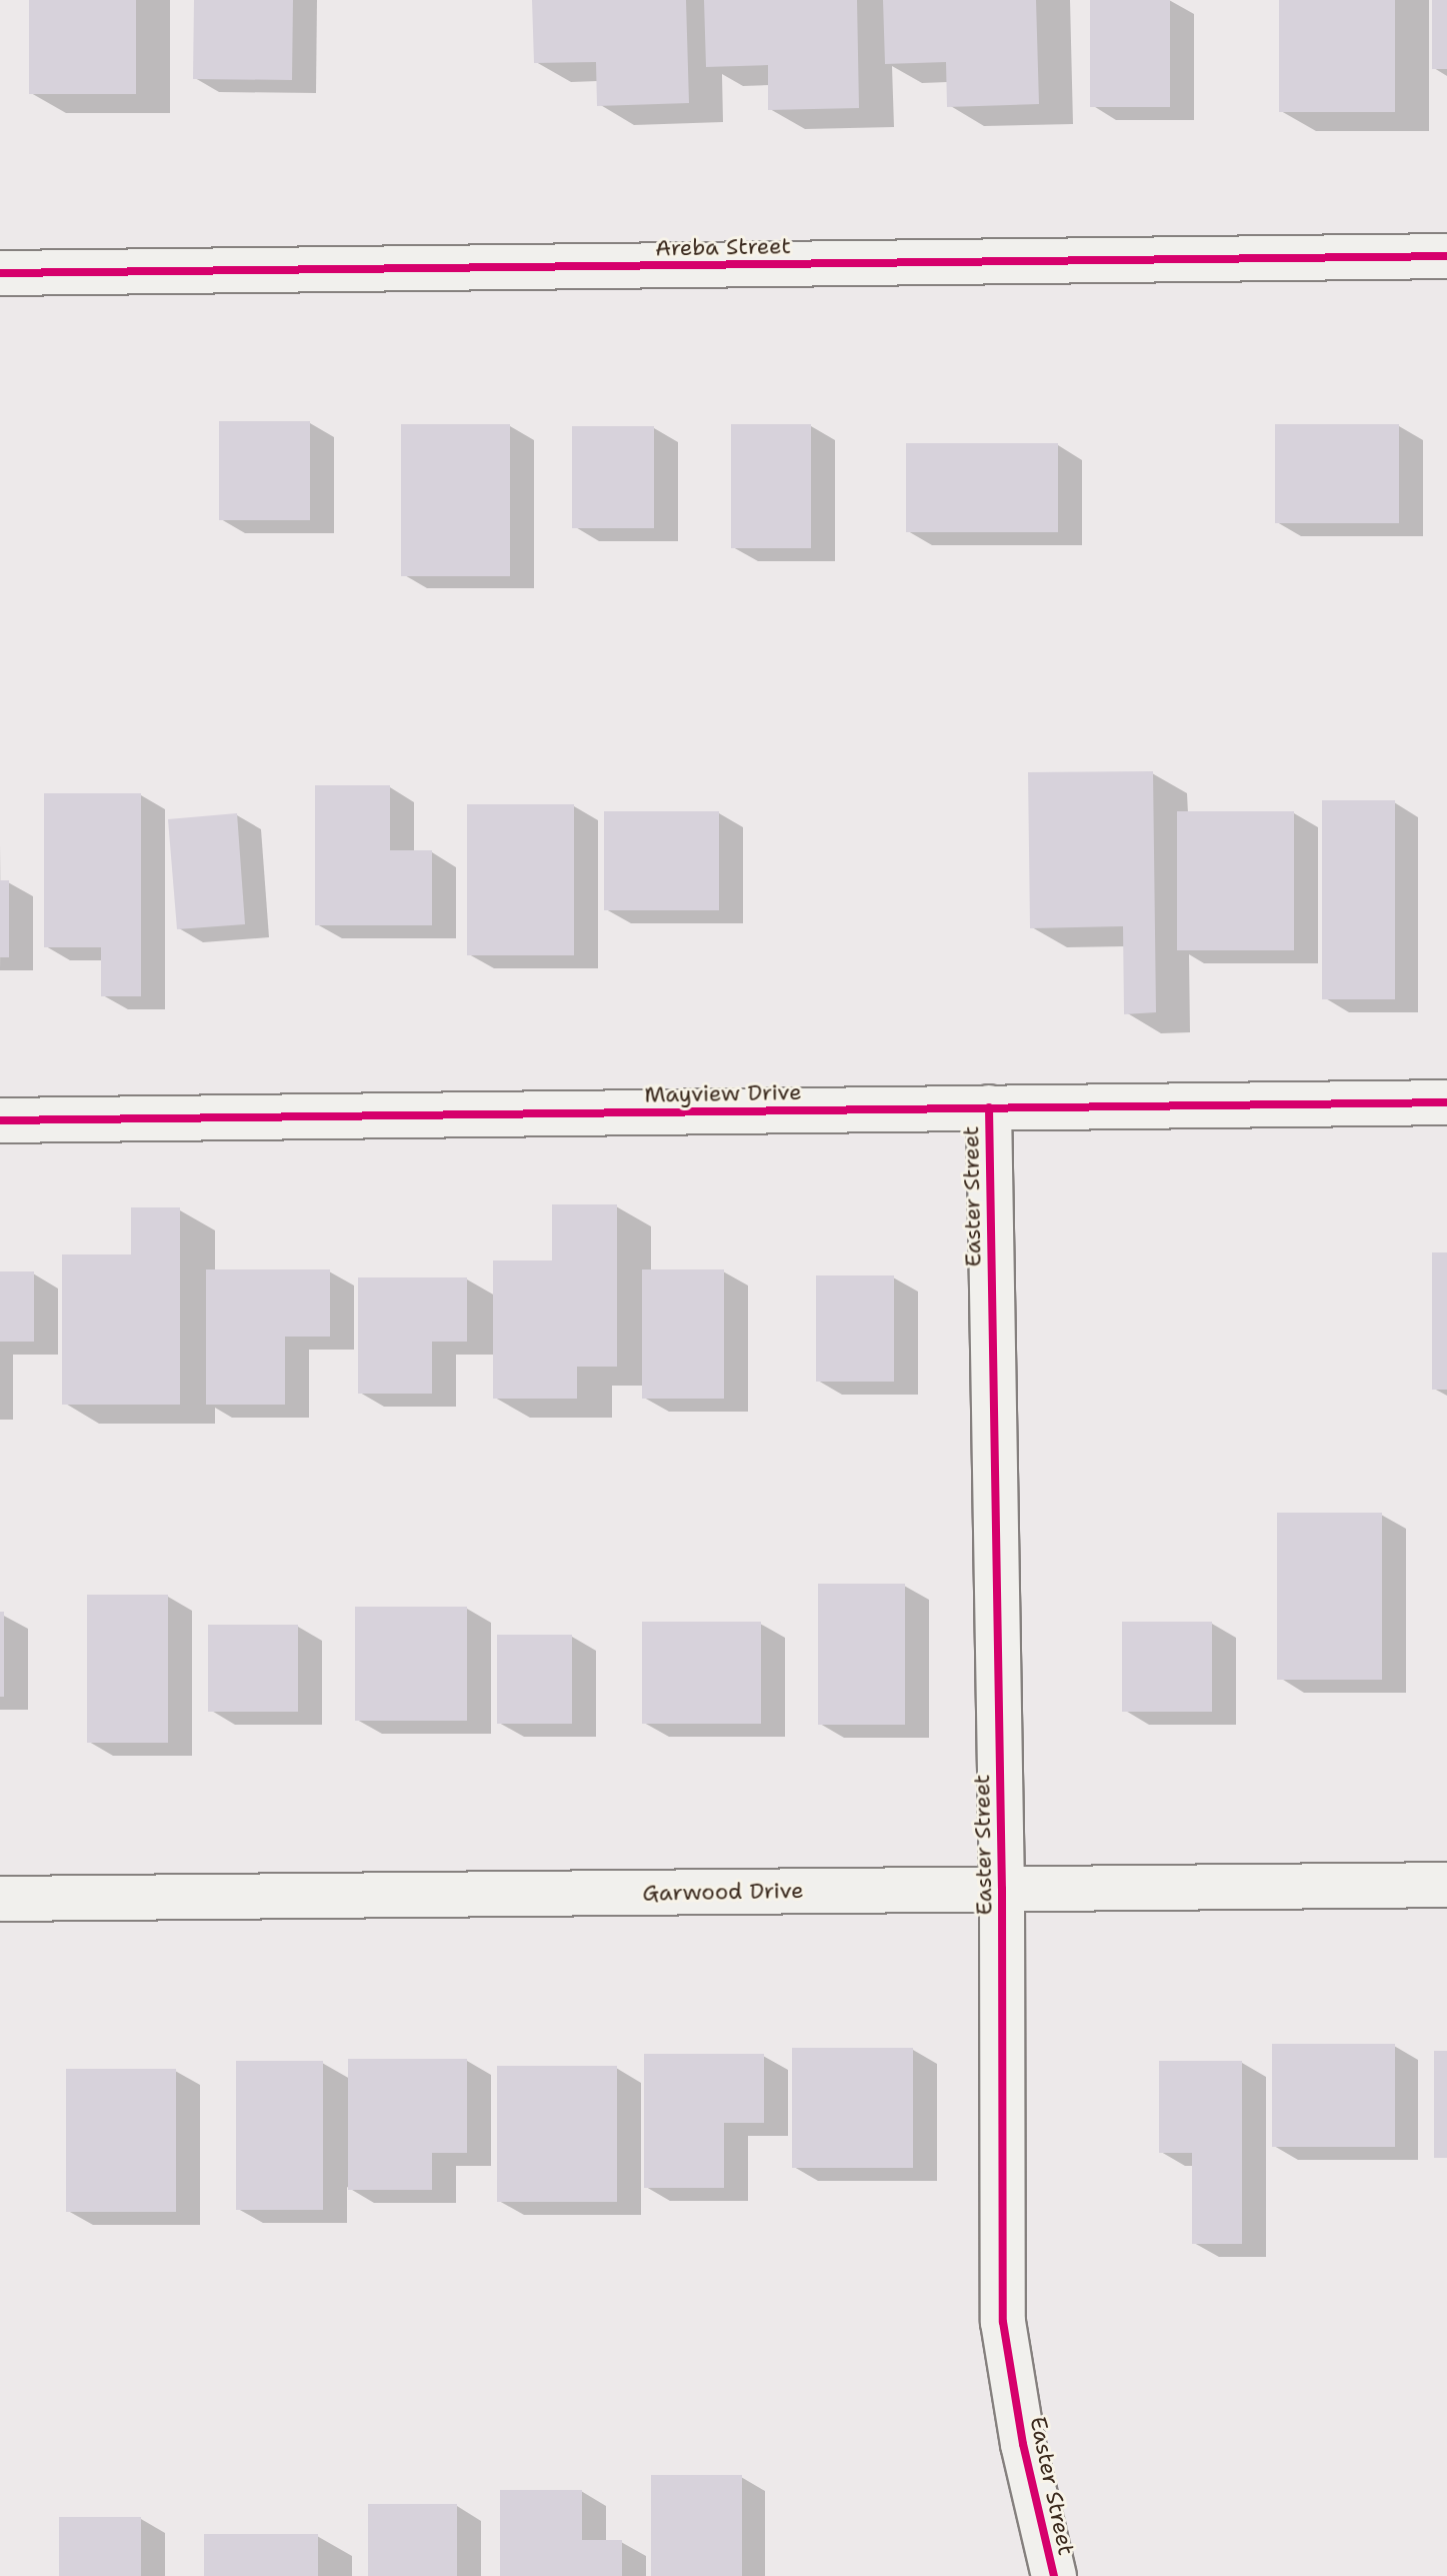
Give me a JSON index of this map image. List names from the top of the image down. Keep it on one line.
{"streets":{"street":["Areba Street","Mayview Drive","Easter Street","Garwood Drive"]},"crossings":[["Mayview Drive","Easter Street"],["Easter Street","Garwood Drive"]]}
